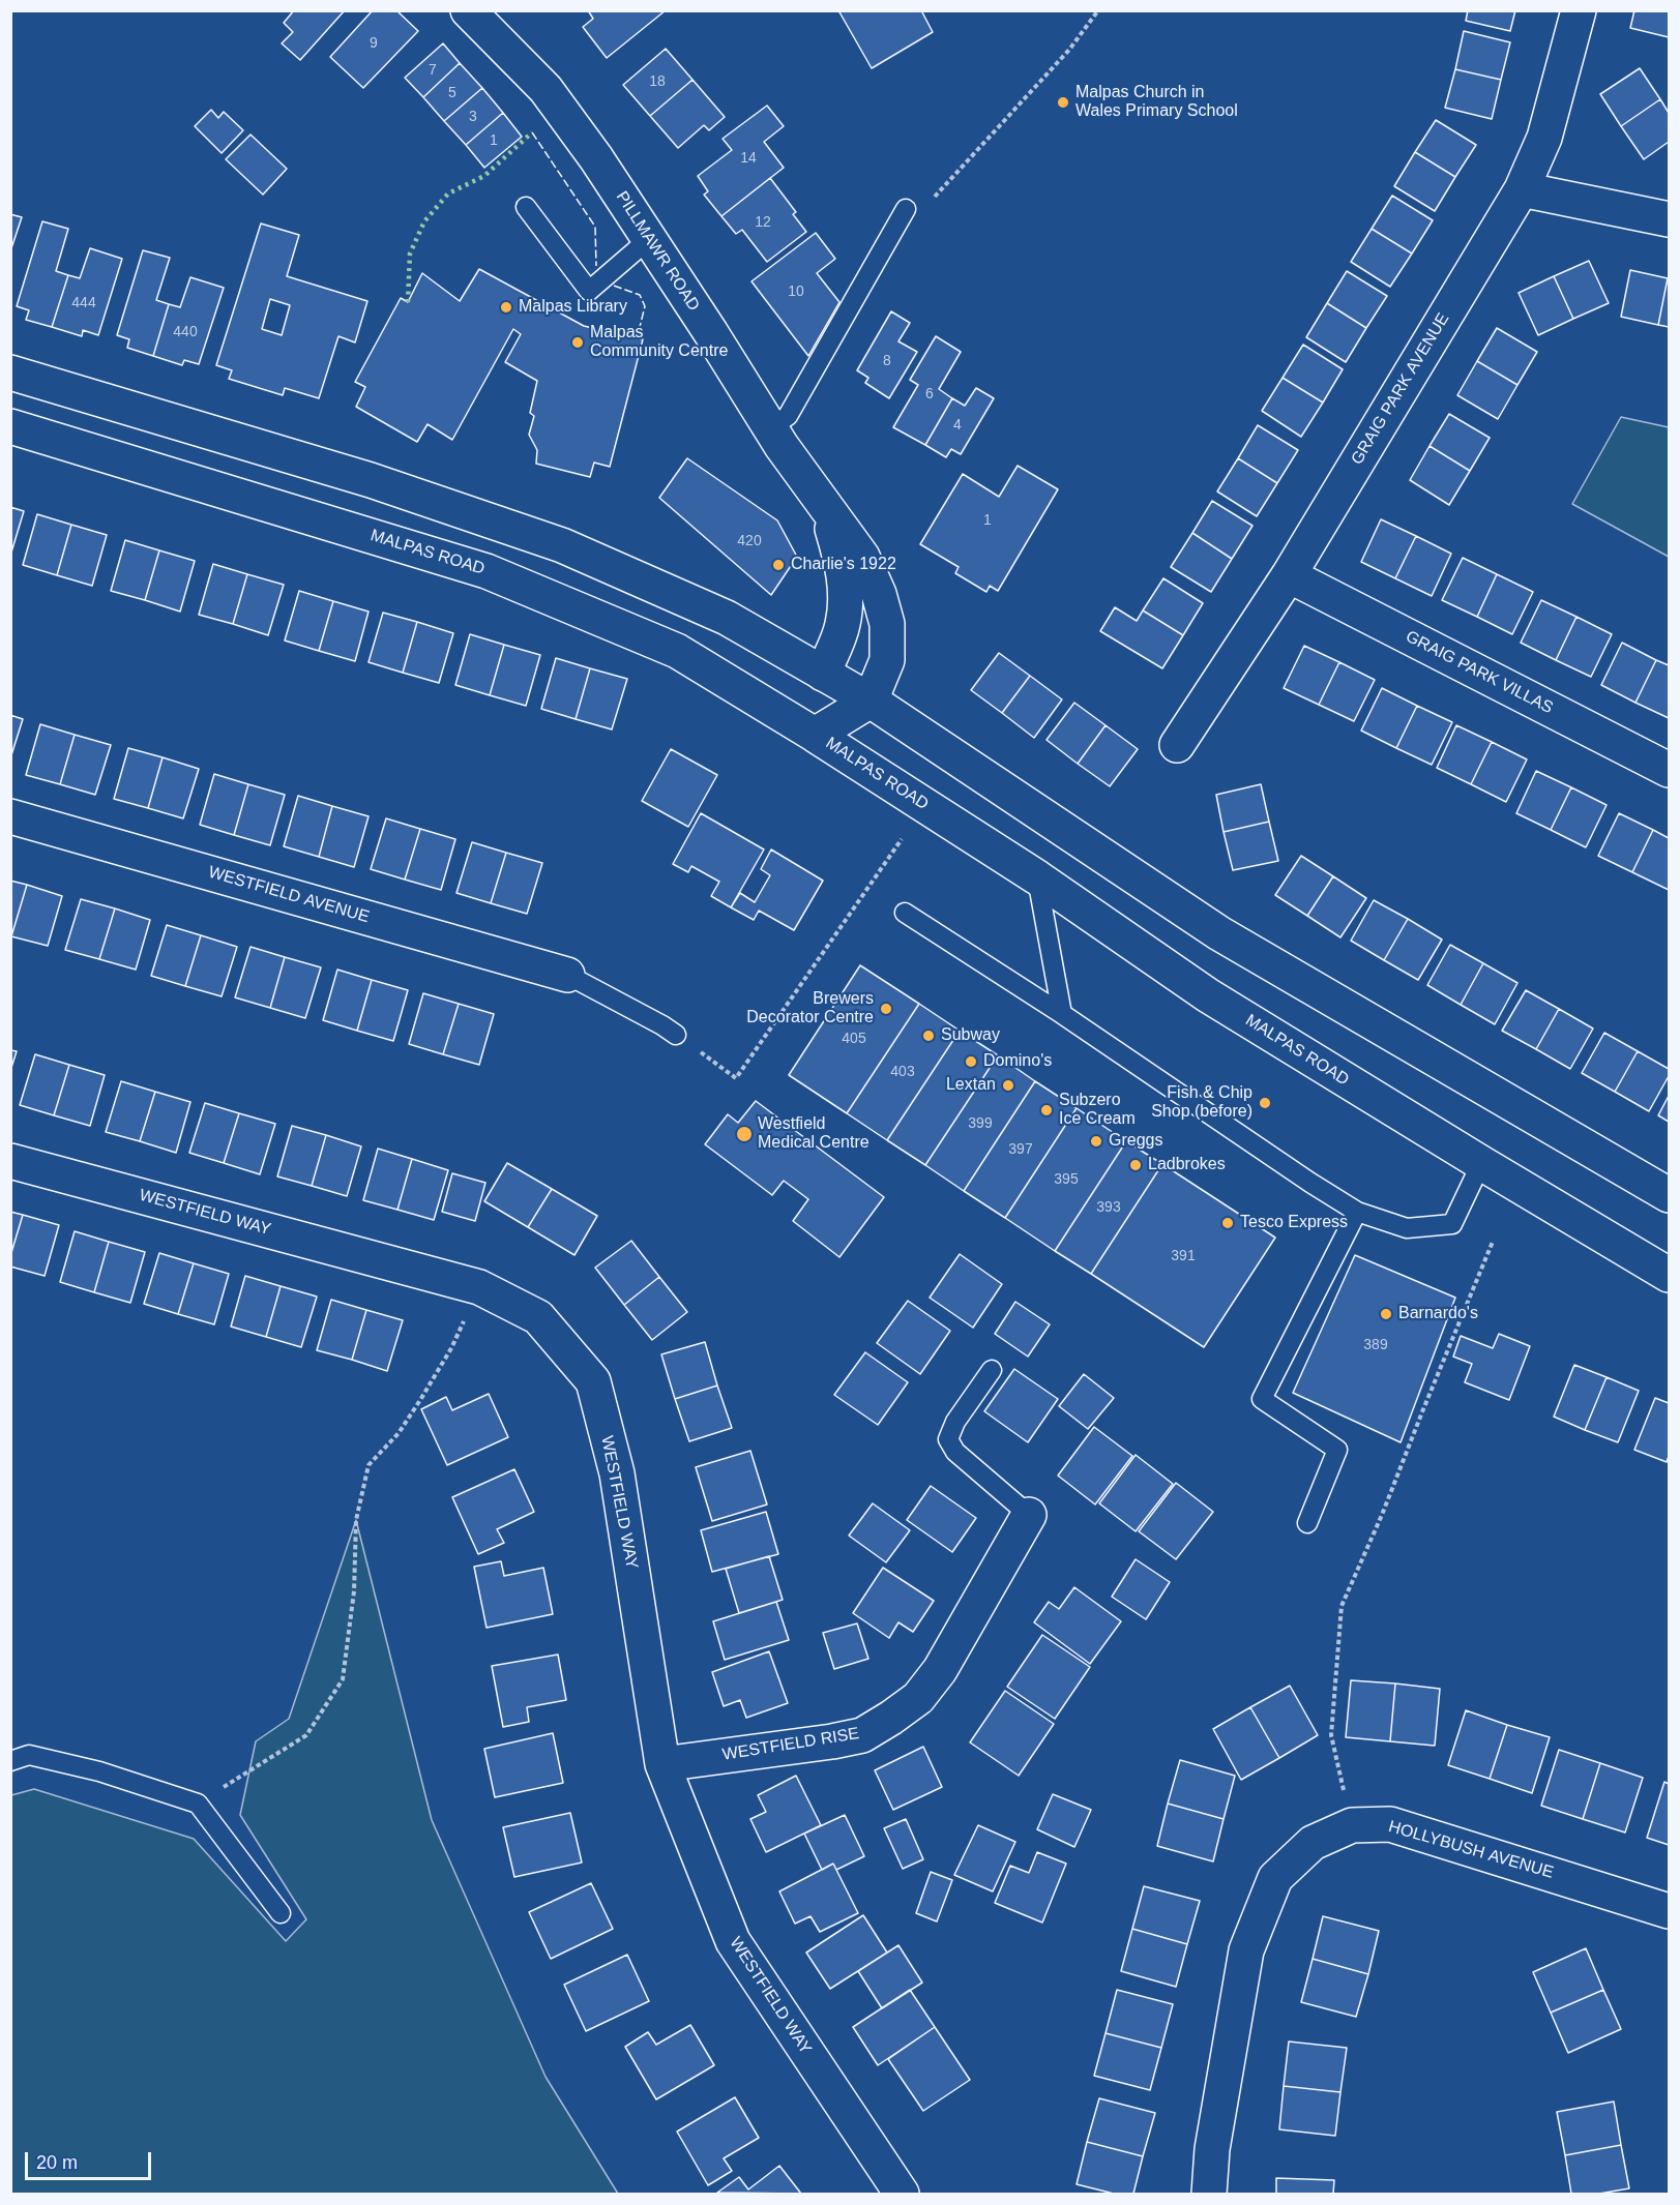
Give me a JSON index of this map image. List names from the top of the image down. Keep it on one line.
{"streets":{"street":["PILLMAWR ROAD","GRAIG PARK AVENUE","MALPAS ROAD","GRAIG PARK VILLAS","WESTFIELD AVENUE","WESTFIELD WAY","WESTFIELD RISE","HOLLYBUSH AVENUE"]},"crossings":[["PILLMAWR ROAD","MALPAS ROAD"],["GRAIG PARK AVENUE","GRAIG PARK VILLAS"],["WESTFIELD WAY","WESTFIELD RISE"]],"places":["Malpas Church in Wales Primary School","Malpas Library","Malpas Community Centre","Charlie's 1922","Brewers Decorator Centre","Subway","Domino's","Lextan","Fish & Chip Shop (before)","Subzero Ice Cream","Westfield Medical Centre","Greggs","Ladbrokes","Tesco Express","Barnardo's"],"house_numbers":["9","7","18","5","3","1","14","12","10","444","440","8","6","4","1","420","405","403","399","397","395","393","391","389"],"scale_bar":"20 m"}
